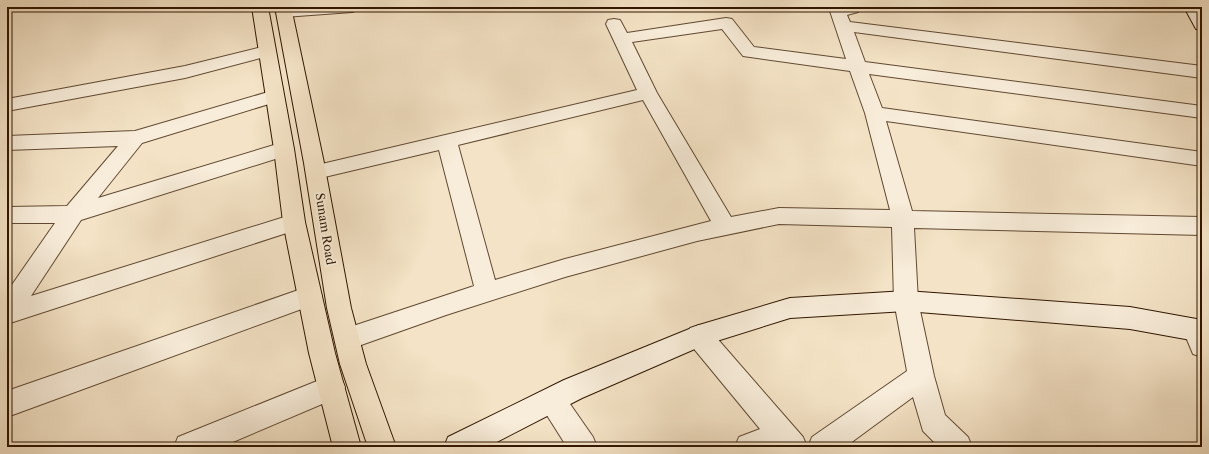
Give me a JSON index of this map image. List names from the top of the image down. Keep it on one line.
{"streets":{"main road":["Sunam Road"]}}
